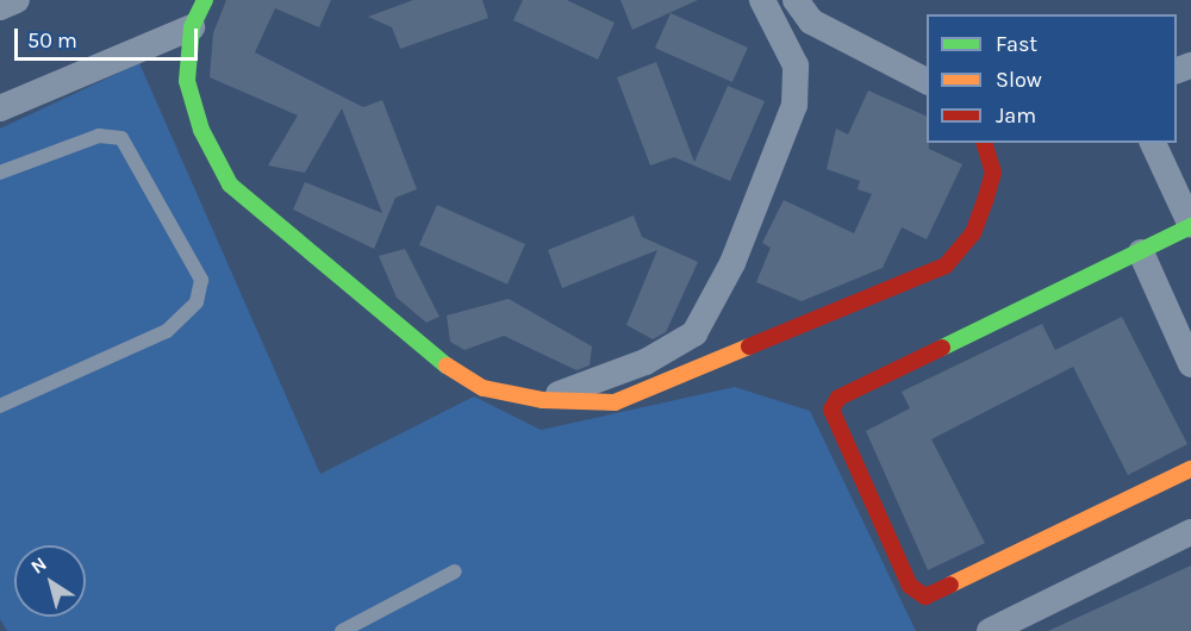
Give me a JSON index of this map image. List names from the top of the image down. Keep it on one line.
{"legend":["Fast","Slow","Jam"],"scale_bar":"50 m","north":"top left"}
